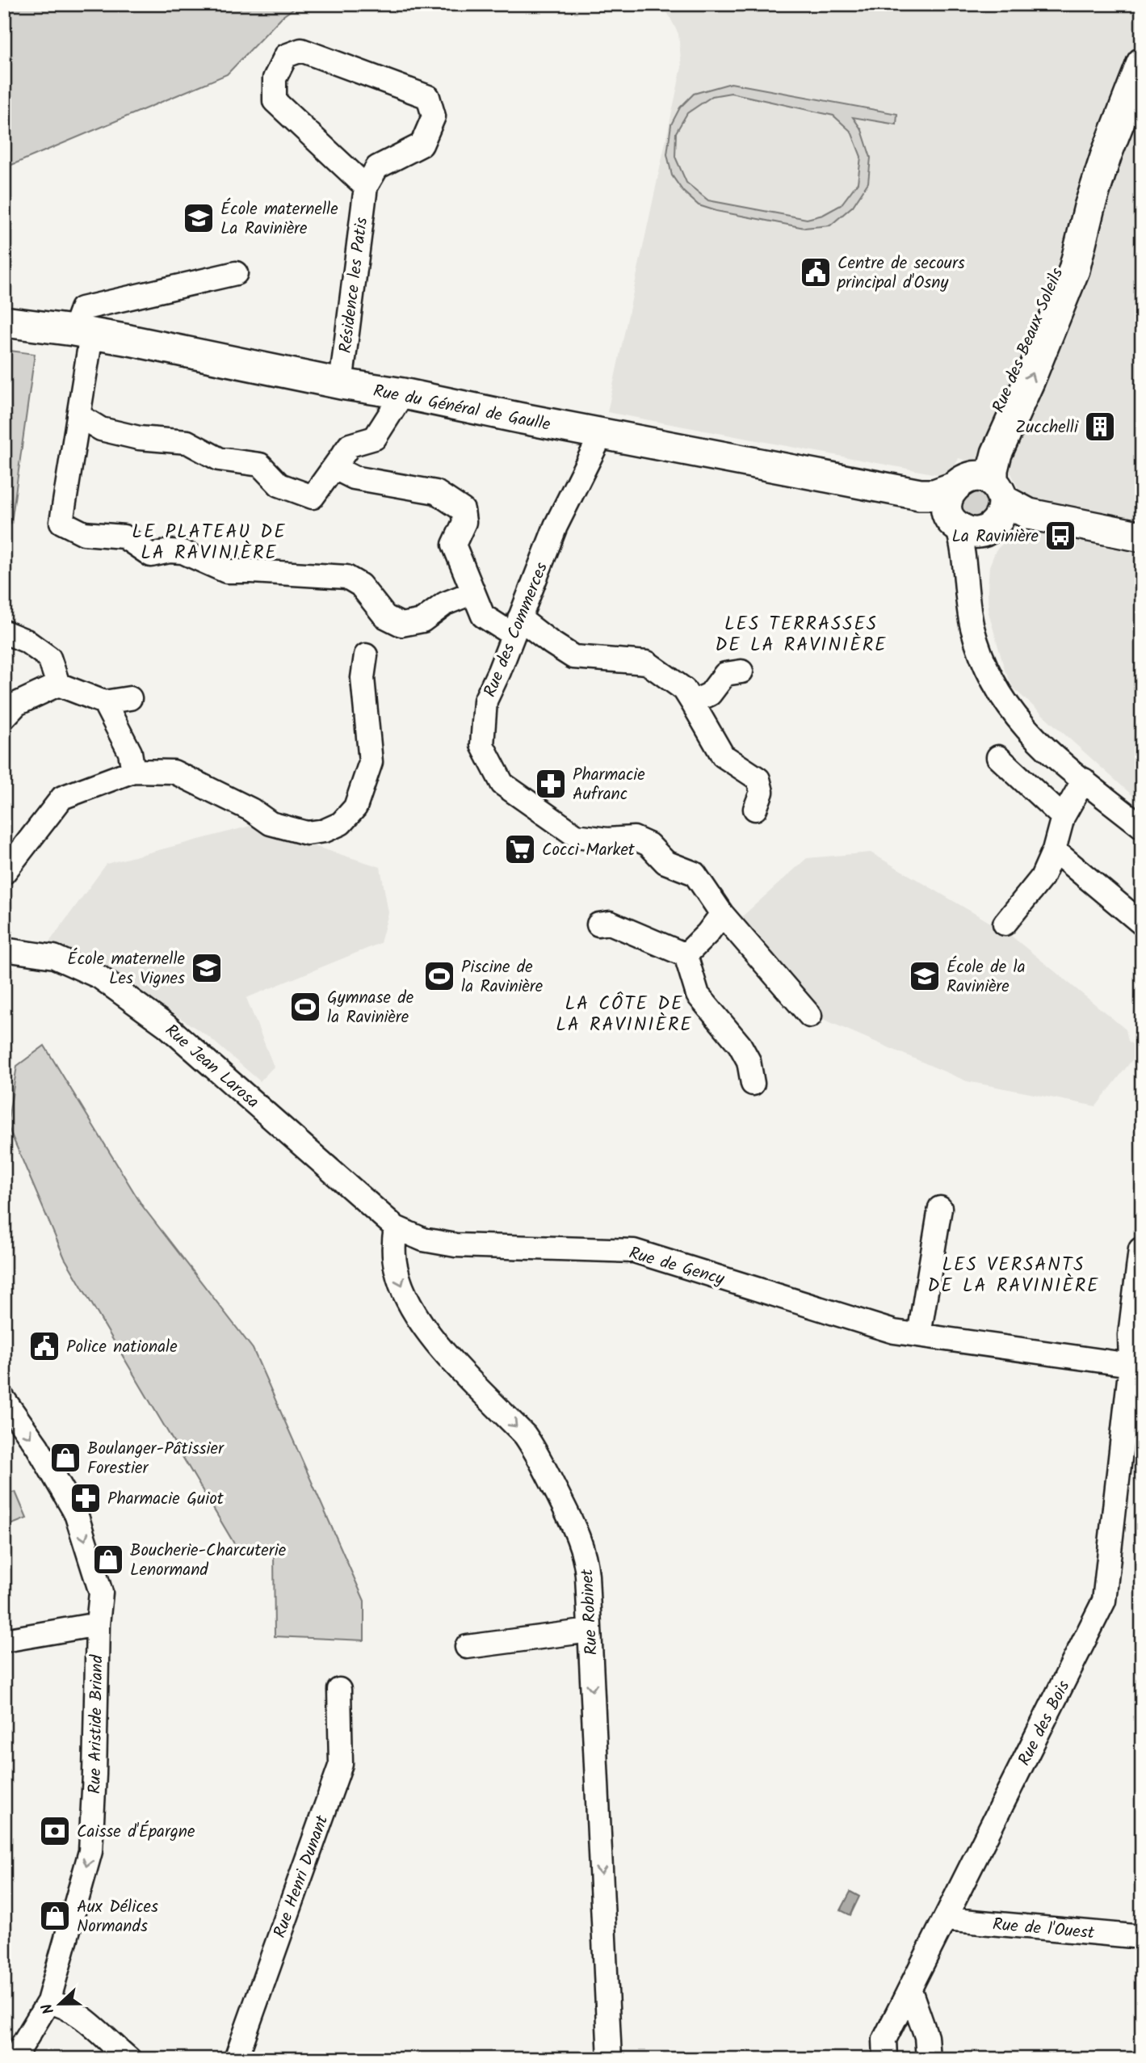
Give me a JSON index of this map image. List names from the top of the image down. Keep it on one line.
{"streets":{"main road":["Rue des Beaux Soleils","Rue du Général de Gaulle"],"street":["Résidence les Patis","Rue des Commerces","Rue Jean Larosa","Rue de Gency","Rue Robinet","Rue des Bois","Rue Aristide Briand","Rue Henri Dunant","Rue de l'Ouest"]},"crossings":[["Résidence les Patis","Rue du Général de Gaulle"],["Rue des Beaux Soleils","Rue du Général de Gaulle"],["Rue du Général de Gaulle","Rue des Commerces"],["Rue Jean Larosa","Rue de Gency"],["Rue Jean Larosa","Rue Robinet"],["Rue de Gency","Rue Robinet"],["Rue de Gency","Rue des Bois"],["Rue des Bois","Rue de l'Ouest"]],"one_way":["Rue Robinet","Rue Aristide Briand"],"districts":["LE PLATEAU DE LA RAVINIÈRE","LES TERRASSES DE LA RAVINIÈRE","LA CÔTE DE LA RAVINIÈRE","LES VERSANTS DE LA RAVINIÈRE"],"places":{"school or university":["École maternelle La Ravinière","École maternelle Les Vignes","École de la Ravinière"],"public building":["Centre de secours principal d'Osny","Police nationale"],"building":["Zucchelli"],"bus stop":["La Ravinière"],"pharmacy":["Pharmacie Aufranc","Pharmacie Guiot"],"supermarket":["Cocci Market"],"sports":["Piscine de la Ravinière","Gymnase de la Ravinière"],"shop":["Boulanger-Pâtissier Forestier","Boucherie-Charcuterie Lenormand","Aux Délices Normands"],"bank":["Caisse d'Épargne"]},"north":"left"}
